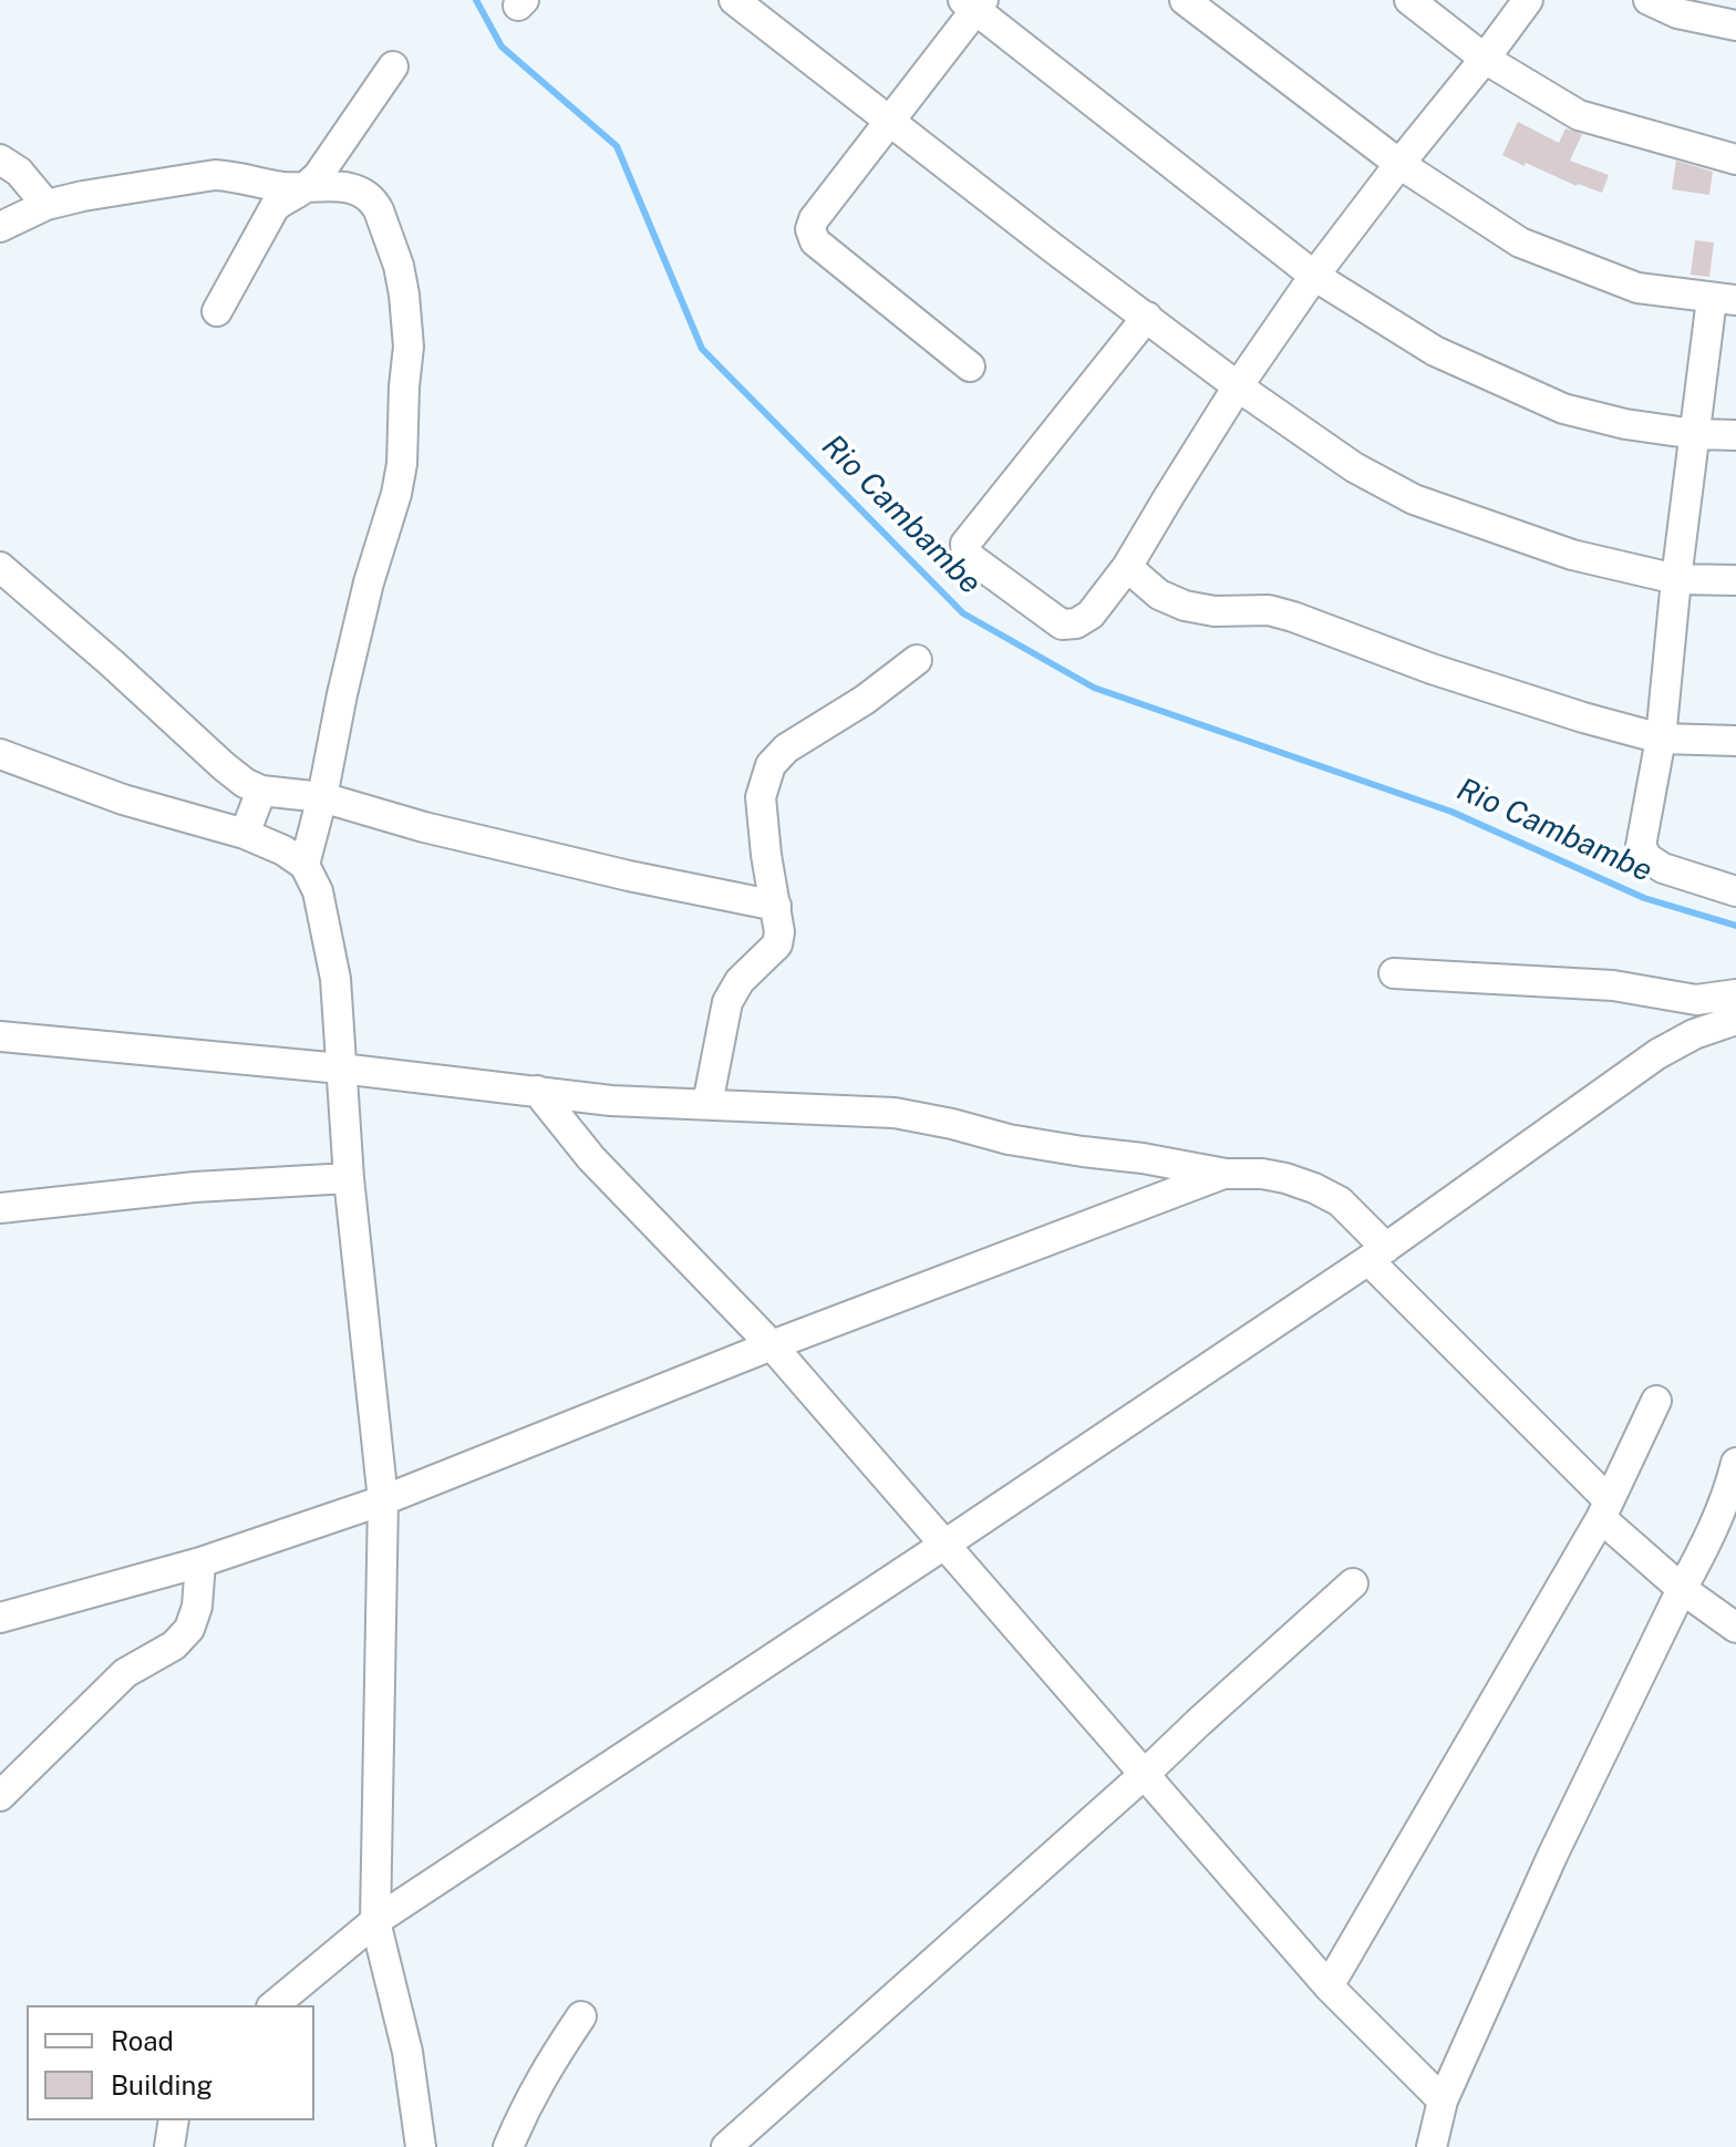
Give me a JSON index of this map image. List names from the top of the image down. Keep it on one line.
{"water":["Rio Cambambe"],"legend":["Road","Building"]}
